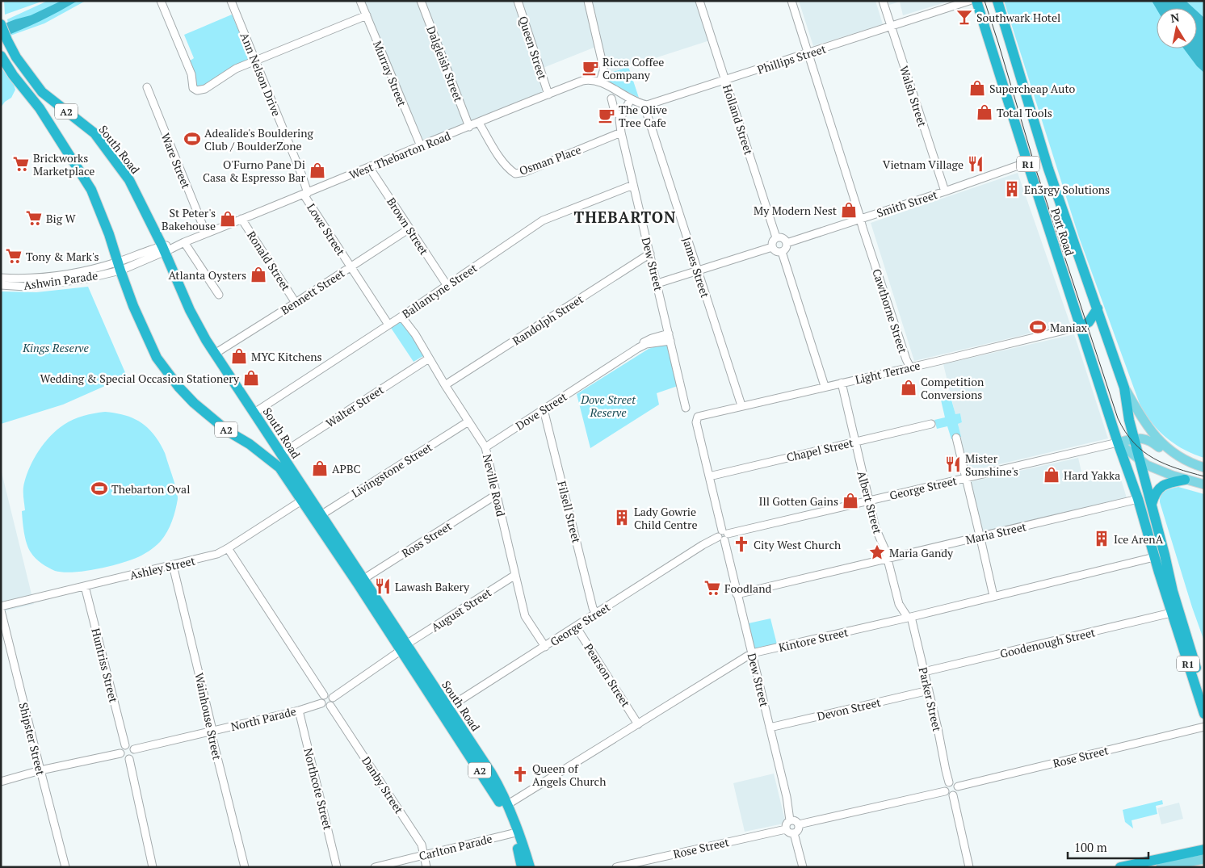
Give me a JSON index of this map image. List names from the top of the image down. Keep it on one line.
{"streets":{"highway":["A2","South Road","R1","Port Road"],"street":["Queen Street","Phillips Street","Dalgleish Street","Murray Street","Ann Nelson Drive","Walsh Street","Holland Street","West Thebarton Road","Osman Place","Ware Street","Smith Street","Brown Street","Lowe Street","Ronald Street","Dew Street","James Street","Ashwin Parade","Ballantyne Street","Bennett Street","Cawthorne Street","Randolph Street","Light Terrace","Walter Street","Dove Street","Chapel Street","Livingstone Street","Neville Road","George Street","Albert Street","Filsell Street","Maria Street","Ross Street","Ashley Street","August Street","Kintore Street","Goodenough Street","Huntriss Street","Pearson Street","Parker Street","Devon Street","Wainhouse Street","North Parade","Shipster Street","Rose Street","Danby Street","Northcote Street","Carlton Parade"]},"crossings":[["Queen Street","West Thebarton Road"],["Phillips Street","Walsh Street"],["Phillips Street","Holland Street"],["Phillips Street","James Street"],["Phillips Street","Cawthorne Street"],["Dalgleish Street","West Thebarton Road"],["Murray Street","West Thebarton Road"],["Ann Nelson Drive","West Thebarton Road"],["Ann Nelson Drive","Lowe Street"],["Walsh Street","Smith Street"],["Holland Street","Smith Street"],["South Road","West Thebarton Road"],["South Road","Ashwin Parade"],["South Road","Ballantyne Street"],["South Road","Bennett Street"],["South Road","Walter Street"],["South Road","Livingstone Street"],["South Road","George Street"],["South Road","Ross Street"],["South Road","Ashley Street"],["South Road","August Street"],["South Road","Kintore Street"],["South Road","Carlton Parade"],["West Thebarton Road","Osman Place"],["West Thebarton Road","Ware Street"],["West Thebarton Road","Brown Street"],["West Thebarton Road","Lowe Street"],["West Thebarton Road","Ronald Street"],["West Thebarton Road","Ashwin Parade"],["Osman Place","Dew Street"],["R1","Port Road"],["R1","George Street"],["R1","Maria Street"],["R1","Kintore Street"],["R1","Goodenough Street"],["Smith Street","Port Road"],["Smith Street","Cawthorne Street"],["Brown Street","Ballantyne Street"],["Brown Street","Bennett Street"],["Lowe Street","Ballantyne Street"],["Lowe Street","Bennett Street"],["Port Road","Light Terrace"],["Port Road","George Street"],["Ronald Street","Bennett Street"],["Dew Street","Ballantyne Street"],["Dew Street","Randolph Street"],["Dew Street","Light Terrace"],["Dew Street","Dove Street"],["Dew Street","Chapel Street"],["Dew Street","George Street"],["Dew Street","Maria Street"],["Dew Street","Kintore Street"],["Dew Street","Devon Street"],["Dew Street","Rose Street"],["James Street","Light Terrace"],["Ballantyne Street","Neville Road"],["Cawthorne Street","Light Terrace"],["Randolph Street","Neville Road"],["Light Terrace","Albert Street"],["Walter Street","Neville Road"],["Dove Street","Neville Road"],["Dove Street","Filsell Street"],["Chapel Street","Albert Street"],["Livingstone Street","Neville Road"],["Neville Road","George Street"],["Neville Road","Ross Street"],["Neville Road","August Street"],["George Street","Albert Street"],["George Street","Filsell Street"],["George Street","Pearson Street"],["Albert Street","Maria Street"],["Albert Street","Kintore Street"],["Albert Street","Parker Street"],["Ashley Street","Huntriss Street"],["Ashley Street","Wainhouse Street"],["Kintore Street","Pearson Street"],["Kintore Street","Parker Street"],["Goodenough Street","Parker Street"],["Huntriss Street","North Parade"],["Parker Street","Devon Street"],["Parker Street","Rose Street"],["Wainhouse Street","North Parade"],["North Parade","Danby Street"],["North Parade","Northcote Street"],["Danby Street","Carlton Parade"]],"districts":["THEBARTON"],"parks":["Kings Reserve","Dove Street Reserve"],"places":{"bar":["Southwark Hotel"],"cafe":["Ricca Coffee Company","The Olive Tree Cafe"],"shop":["Supercheap Auto","Total Tools","O'Furno Pane Di Casa & Espresso Bar","My Modern Nest","St Peter's Bakehouse","Atlanta Oysters","MYC Kitchens","Wedding & Special Occasion Stationery","Competition Conversions","APBC","Hard Yakka","Ill Gotten Gains"],"sports":["Adealide's Bouldering Club / BoulderZone","Maniax","Thebarton Oval"],"supermarket":["Brickworks Marketplace","Big W","Tony & Mark's","Foodland"],"restaurant":["Vietnam Village","Mister Sunshine's","Lawash Bakery"],"building":["En3rgy Solutions","Lady Gowrie Child Centre","Ice ArenA"],"church":["City West Church","Queen of Angels Church"],"place":["Maria Gandy"]},"scale_bar":"100 m","north":"top"}
